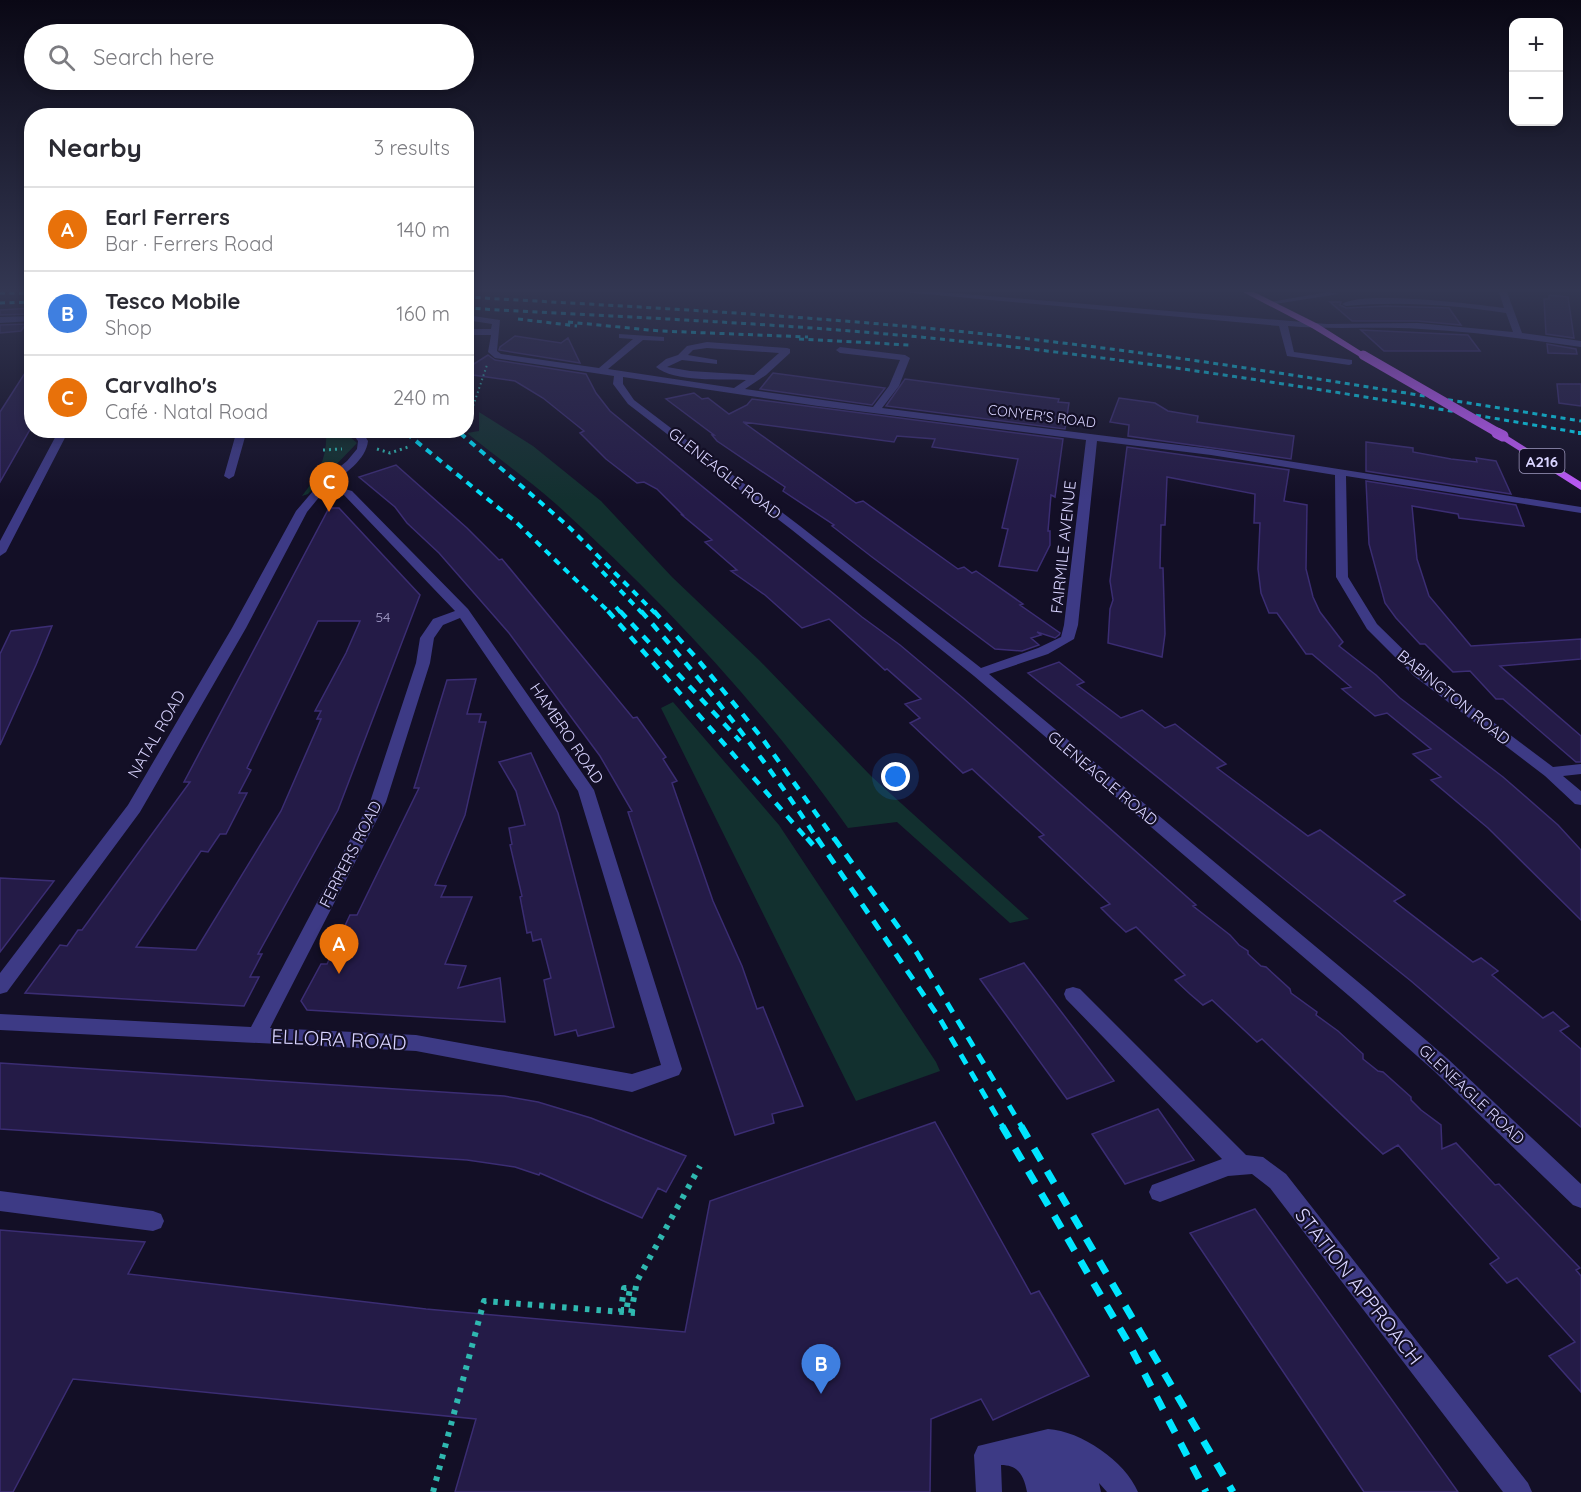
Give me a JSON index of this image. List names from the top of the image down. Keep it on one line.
{"streets":{"main road":["A216"],"street":["CONYER'S ROAD","GLENEAGLE ROAD","FAIRMILE AVENUE","BABINGTON ROAD","HAMBRO ROAD","NATAL ROAD","FERRERS ROAD","ELLORA ROAD","STATION APPROACH"]},"crossings":[["CONYER'S ROAD","GLENEAGLE ROAD"],["CONYER'S ROAD","FAIRMILE AVENUE"],["CONYER'S ROAD","BABINGTON ROAD"],["GLENEAGLE ROAD","FAIRMILE AVENUE"],["HAMBRO ROAD","NATAL ROAD"],["HAMBRO ROAD","FERRERS ROAD"],["HAMBRO ROAD","ELLORA ROAD"],["FERRERS ROAD","ELLORA ROAD"]],"house_numbers":["54"],"page":{"map_buttons":["+","−"],"search":"Search here","heading":["Nearby","3 results"],"list":[{"mark":"A","name":"Earl Ferrers","note":"Bar · Ferrers Road","value":"140 m"},{"mark":"B","name":"Tesco Mobile","note":"Shop","value":"160 m"},{"mark":"C","name":"Carvalho's","note":"Café · Natal Road","value":"240 m"}],"pins":["C","A","B"]}}
